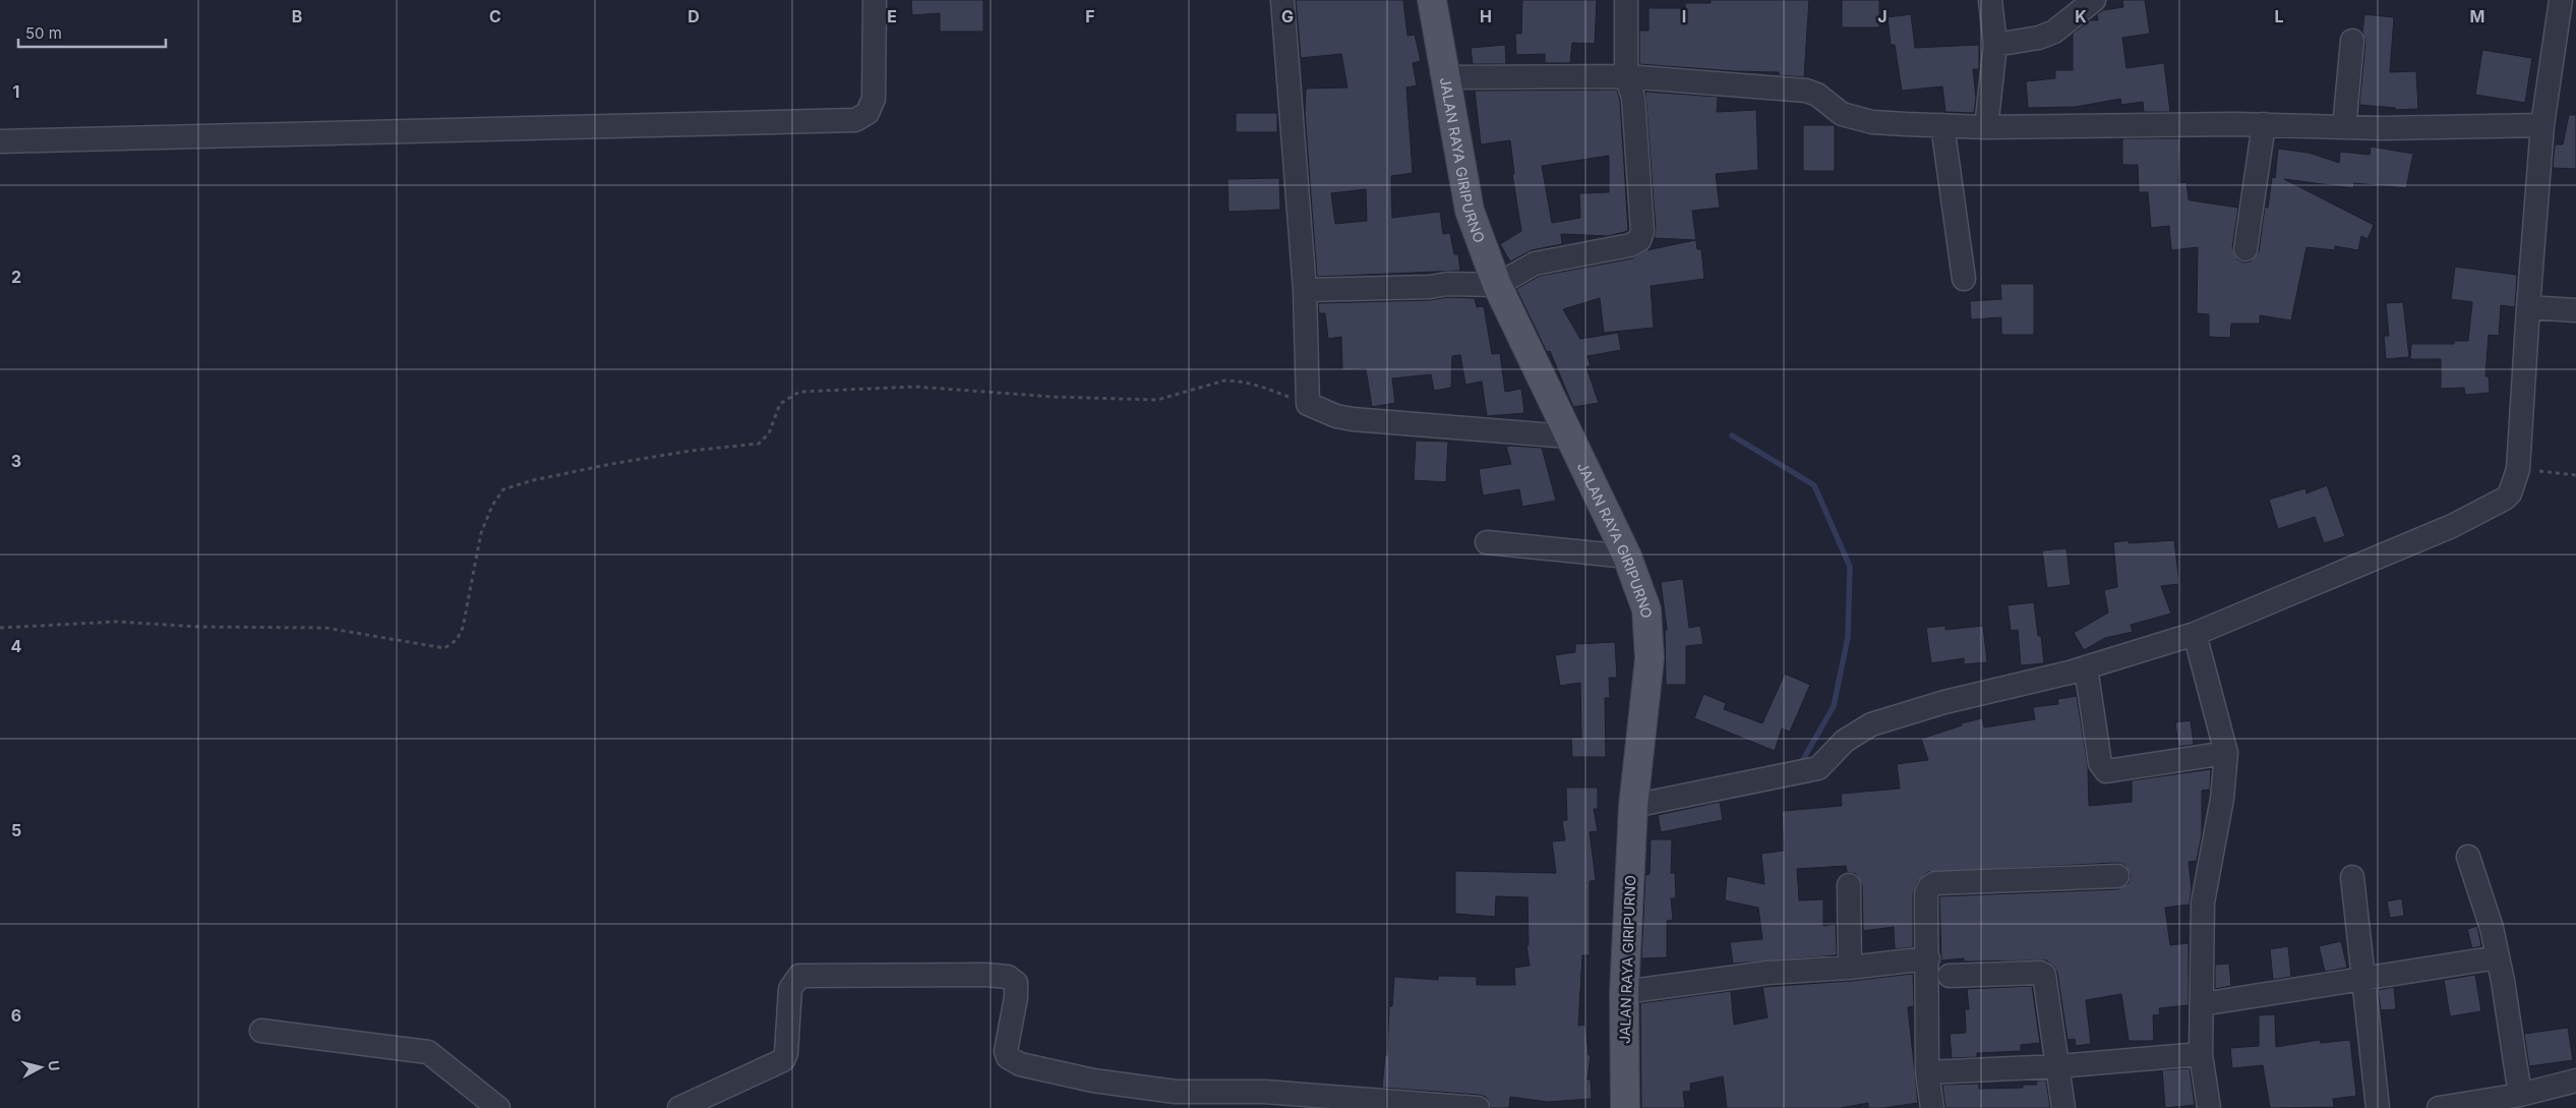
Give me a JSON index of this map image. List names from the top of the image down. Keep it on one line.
{"streets":{"main road":["JALAN RAYA GIRIPURNO"]},"scale_bar":"50 m","north":"right","grid":{"columns":["B","C","D","E","F","G","H","I","J","K","L","M"],"rows":["1","2","3","4","5","6"]}}
